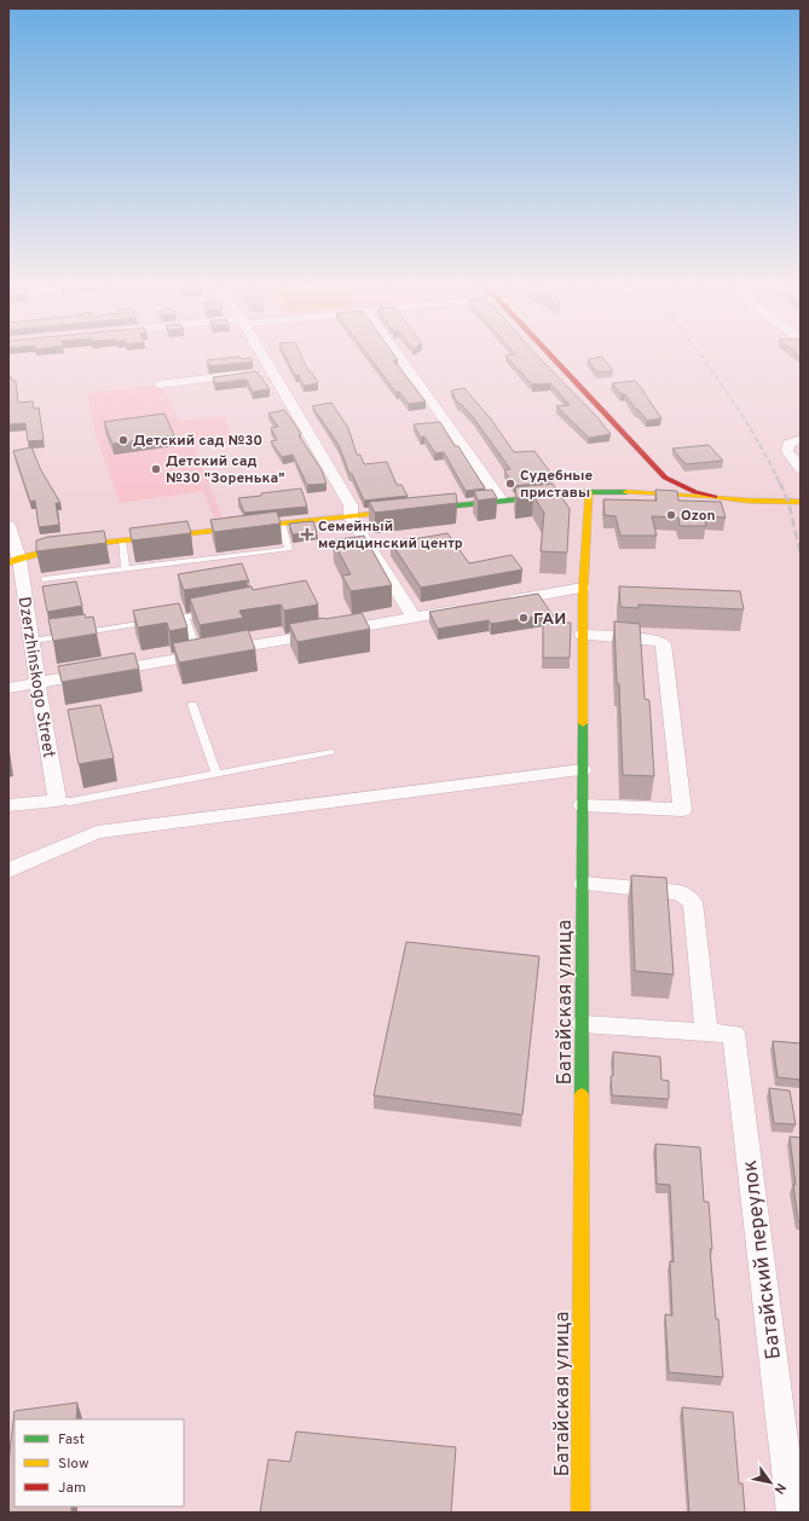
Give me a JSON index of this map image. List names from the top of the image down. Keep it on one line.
{"streets":{"main road":["Батайская улица"],"street":["Dzerzhinskogo Street","Батайский переулок"]},"crossings":[["Батайская улица","Батайский переулок"]],"places":{"other":["Детский сад №30","Детский сад №30 \"Зоренька\"","Судебные приставы","Ozon","ГАИ"],"health":["Семейный медицинский центр"]},"legend":["Fast","Slow","Jam"],"north":"bottom right"}
